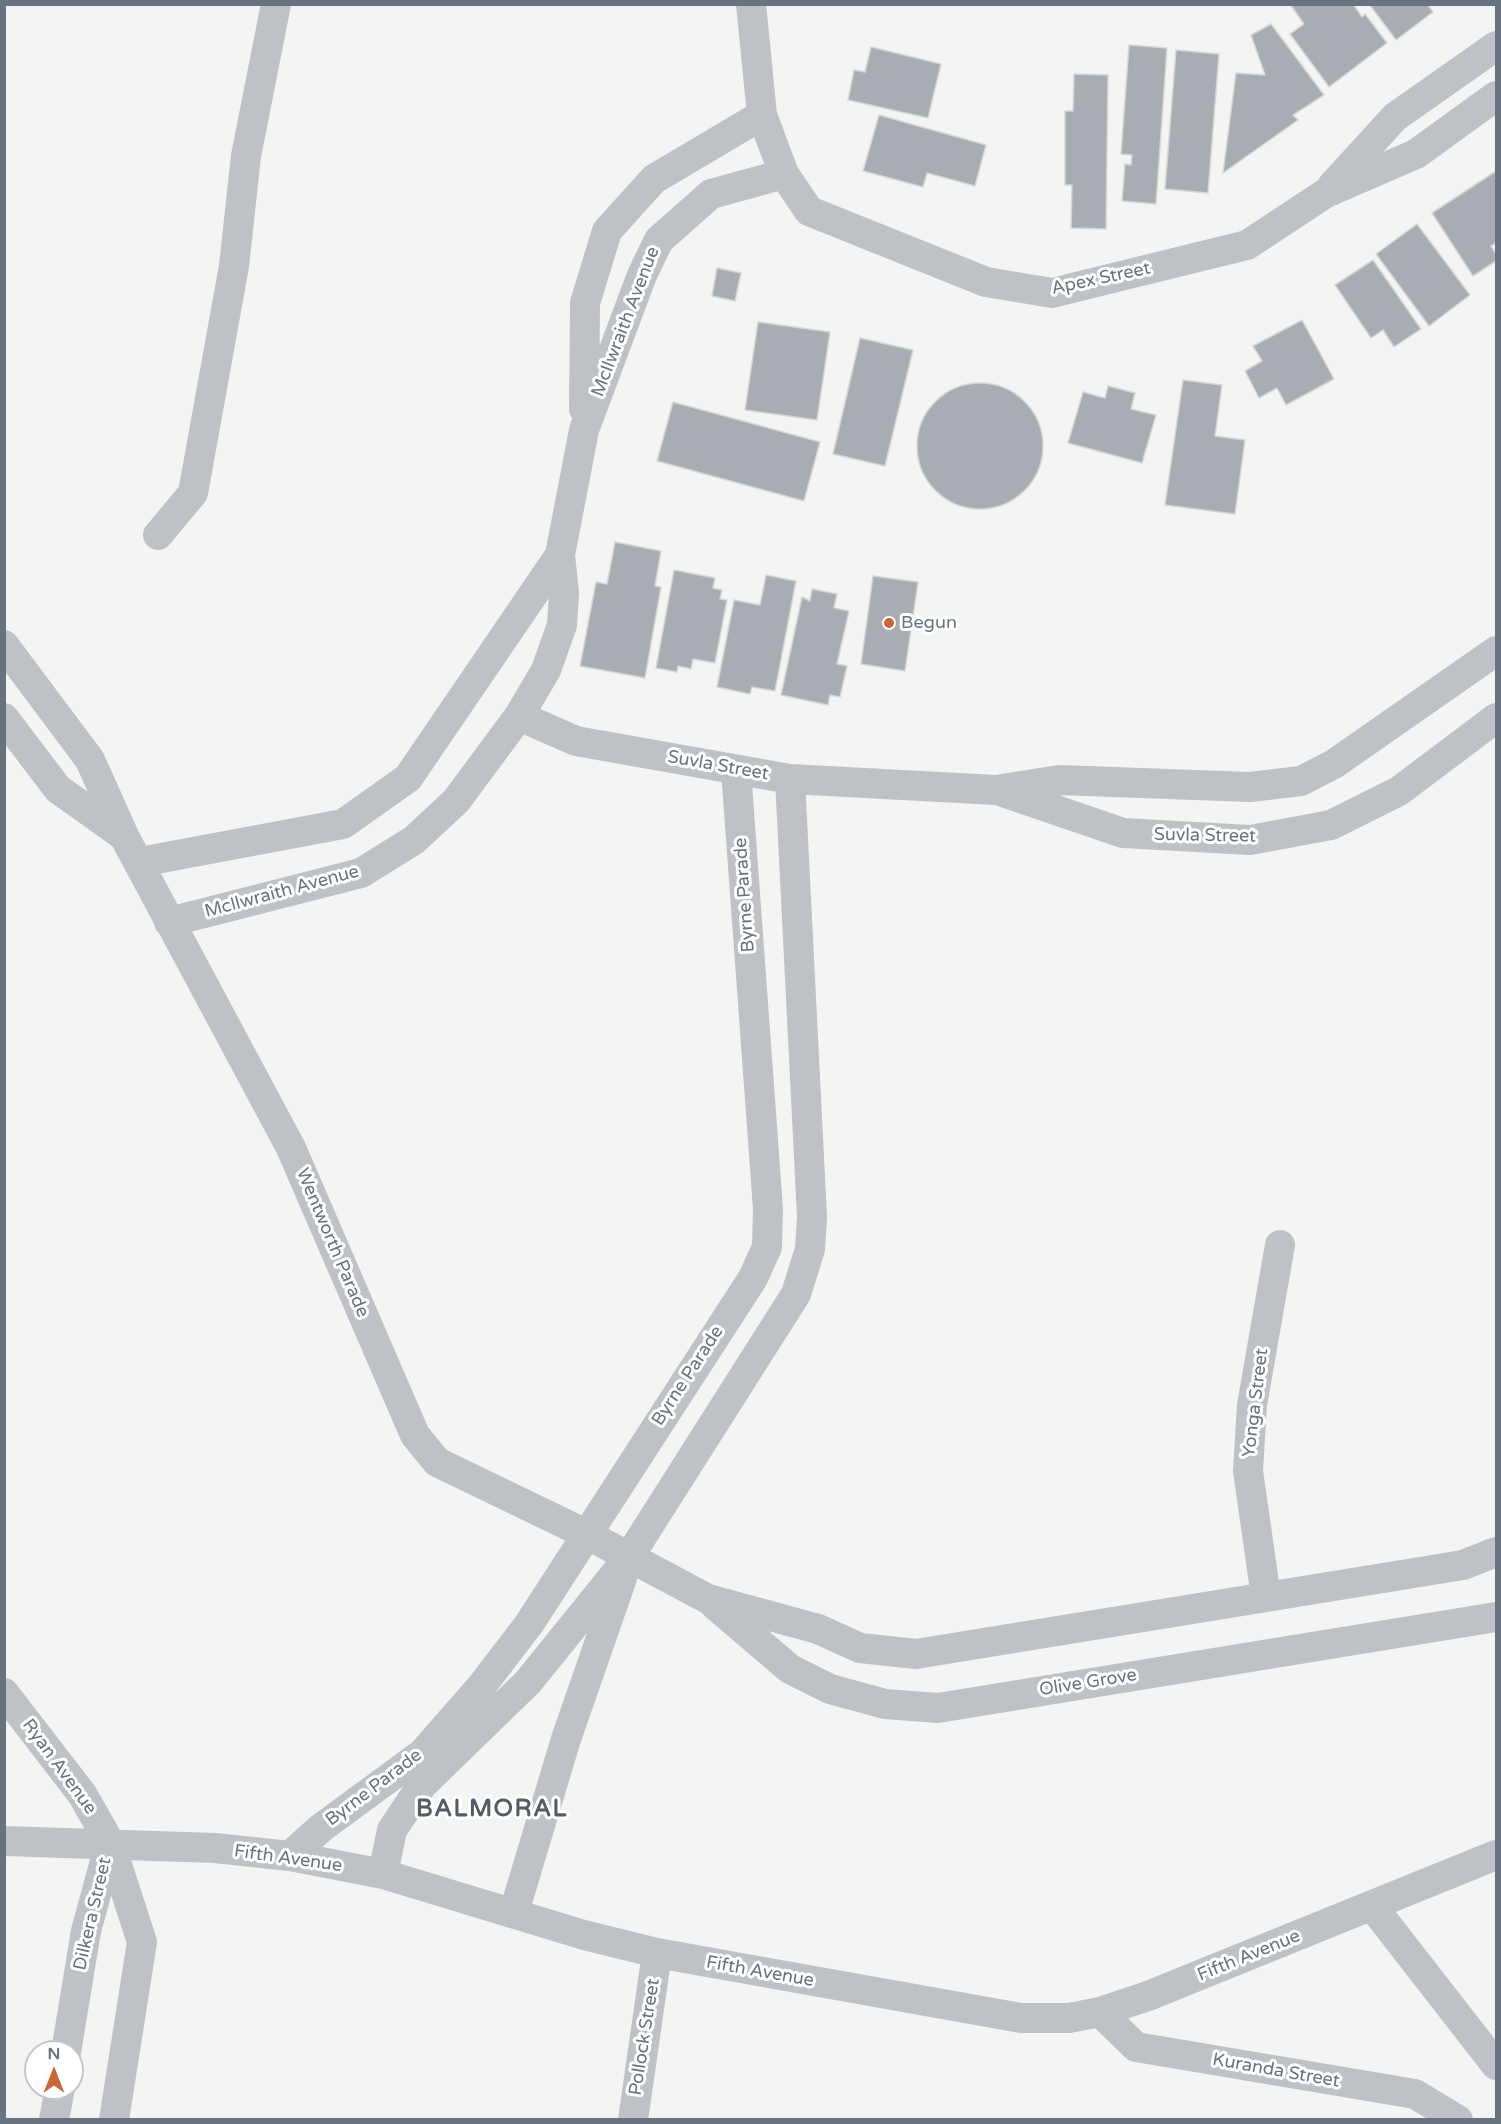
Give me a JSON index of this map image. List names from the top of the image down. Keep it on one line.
{"streets":{"street":["Apex Street","McIlwraith Avenue","Suvla Street","Byrne Parade","Wentworth Parade","Yonga Street","Olive Grove","Ryan Avenue","Fifth Avenue","Dilkera Street","Pollock Street","Kuranda Street"]},"crossings":[["Apex Street","McIlwraith Avenue"],["McIlwraith Avenue","Suvla Street"],["McIlwraith Avenue","Wentworth Parade"],["Suvla Street","Byrne Parade"],["Byrne Parade","Wentworth Parade"],["Byrne Parade","Olive Grove"],["Byrne Parade","Fifth Avenue"],["Wentworth Parade","Olive Grove"],["Yonga Street","Olive Grove"],["Ryan Avenue","Fifth Avenue"],["Ryan Avenue","Dilkera Street"],["Fifth Avenue","Dilkera Street"],["Fifth Avenue","Pollock Street"],["Fifth Avenue","Kuranda Street"]],"districts":["BALMORAL"],"places":["Begun"],"north":"top"}
